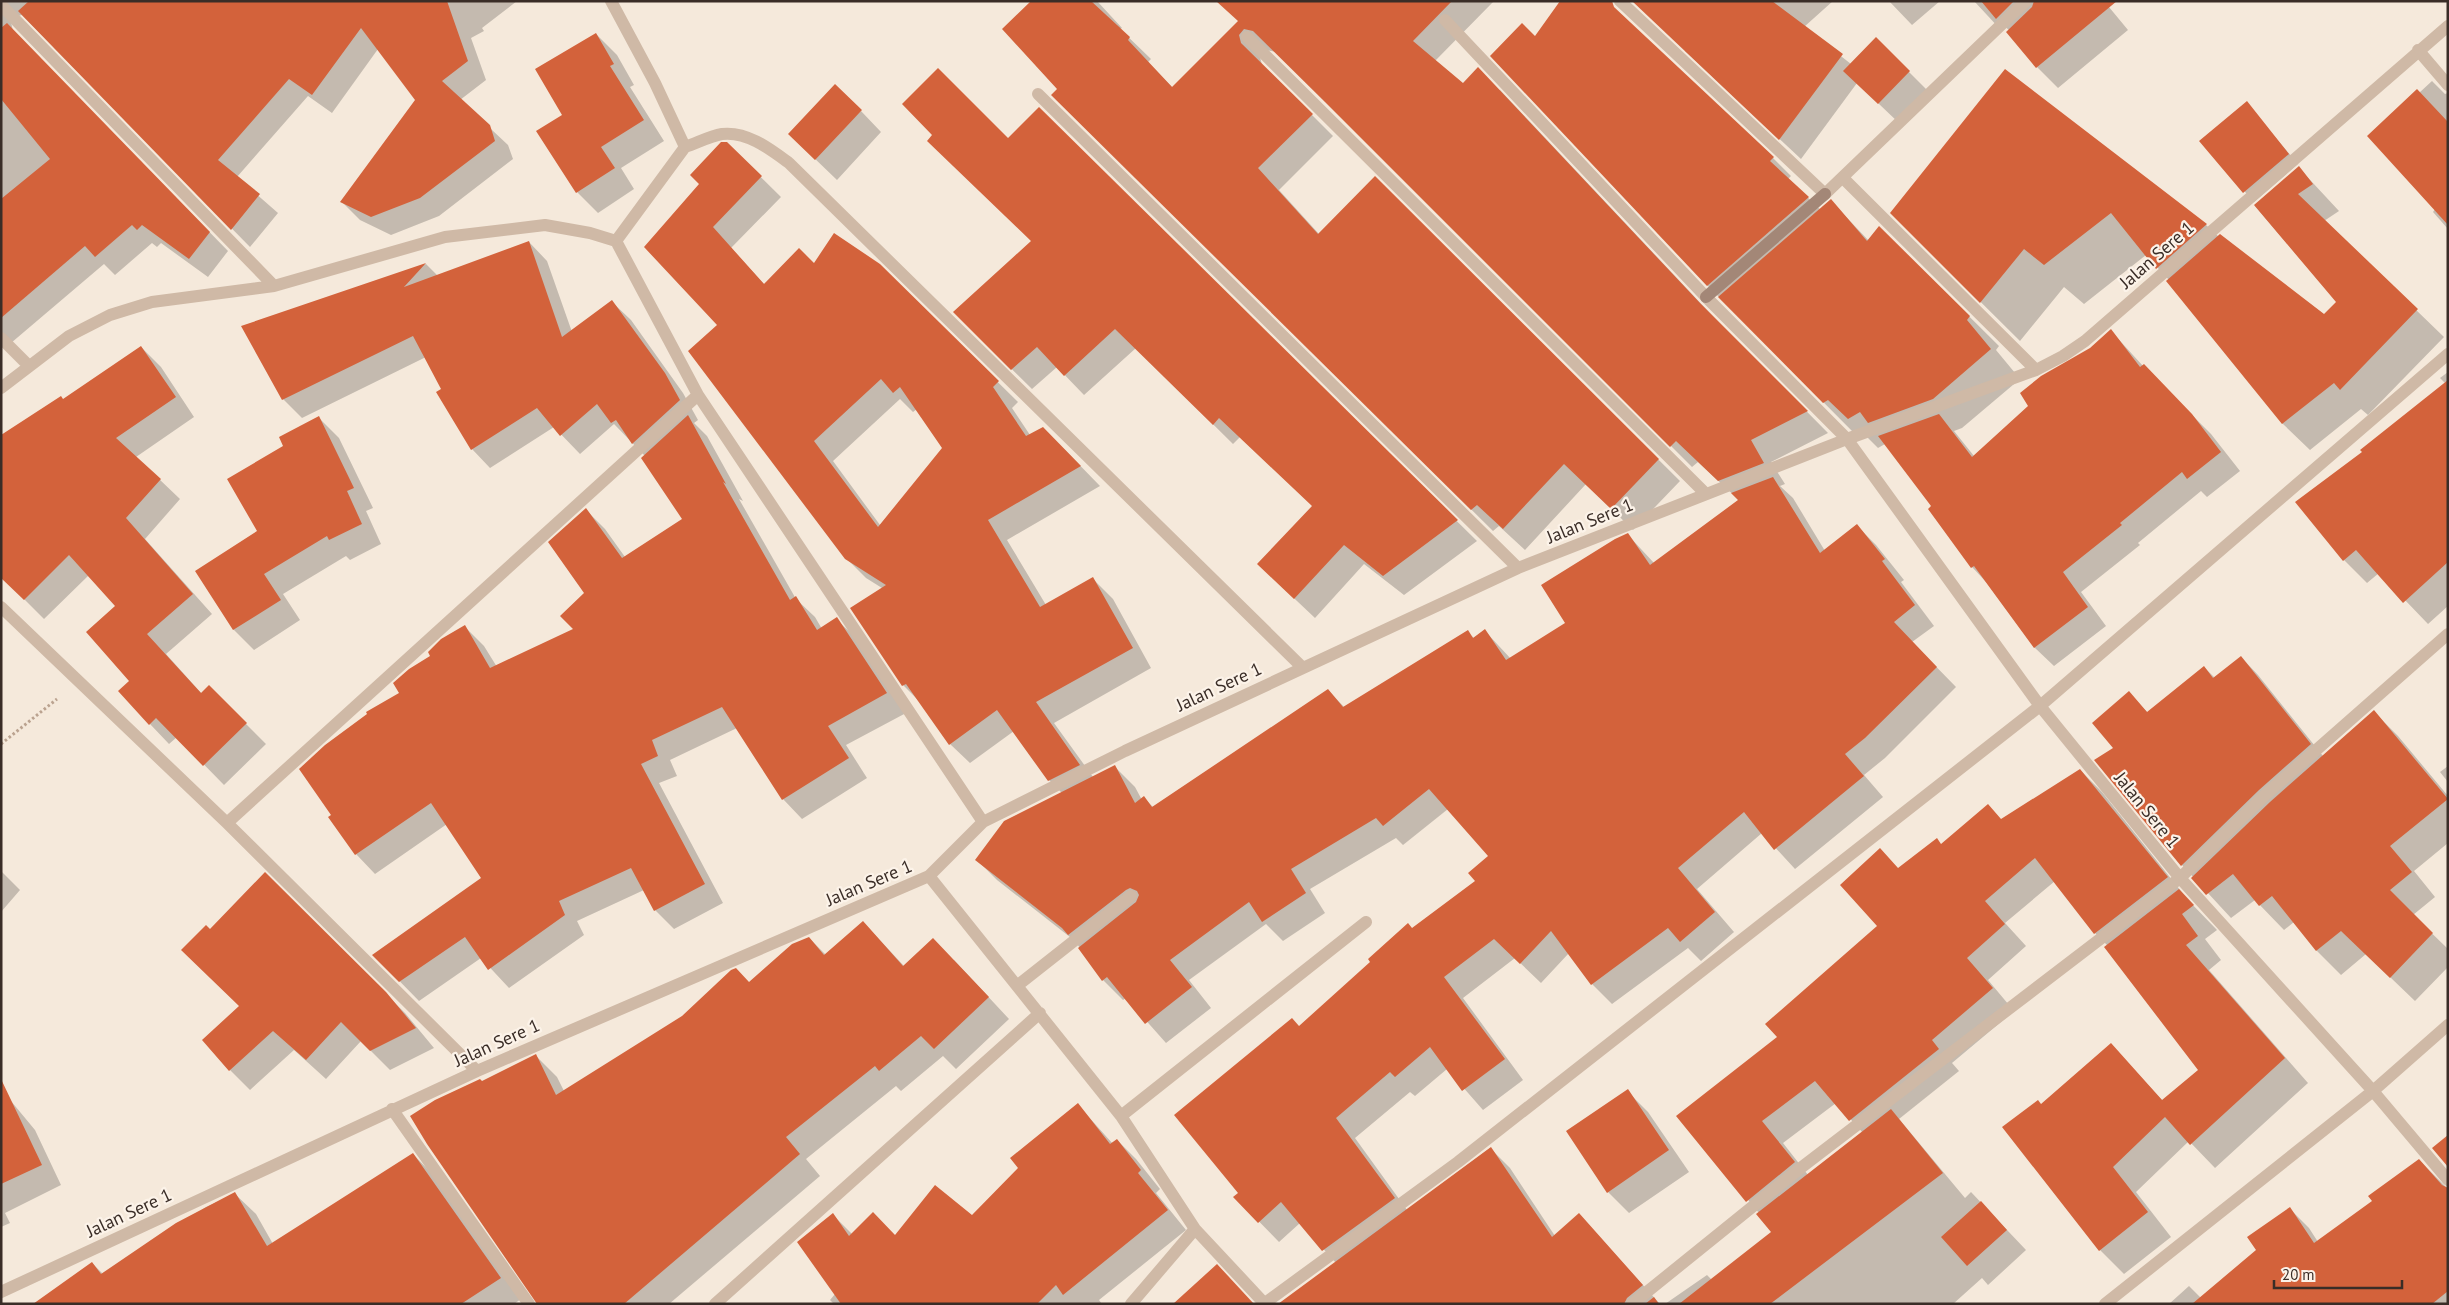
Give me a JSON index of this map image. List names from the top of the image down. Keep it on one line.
{"streets":{"street":["Jalan Sere 1"]},"scale_bar":"20 m"}
